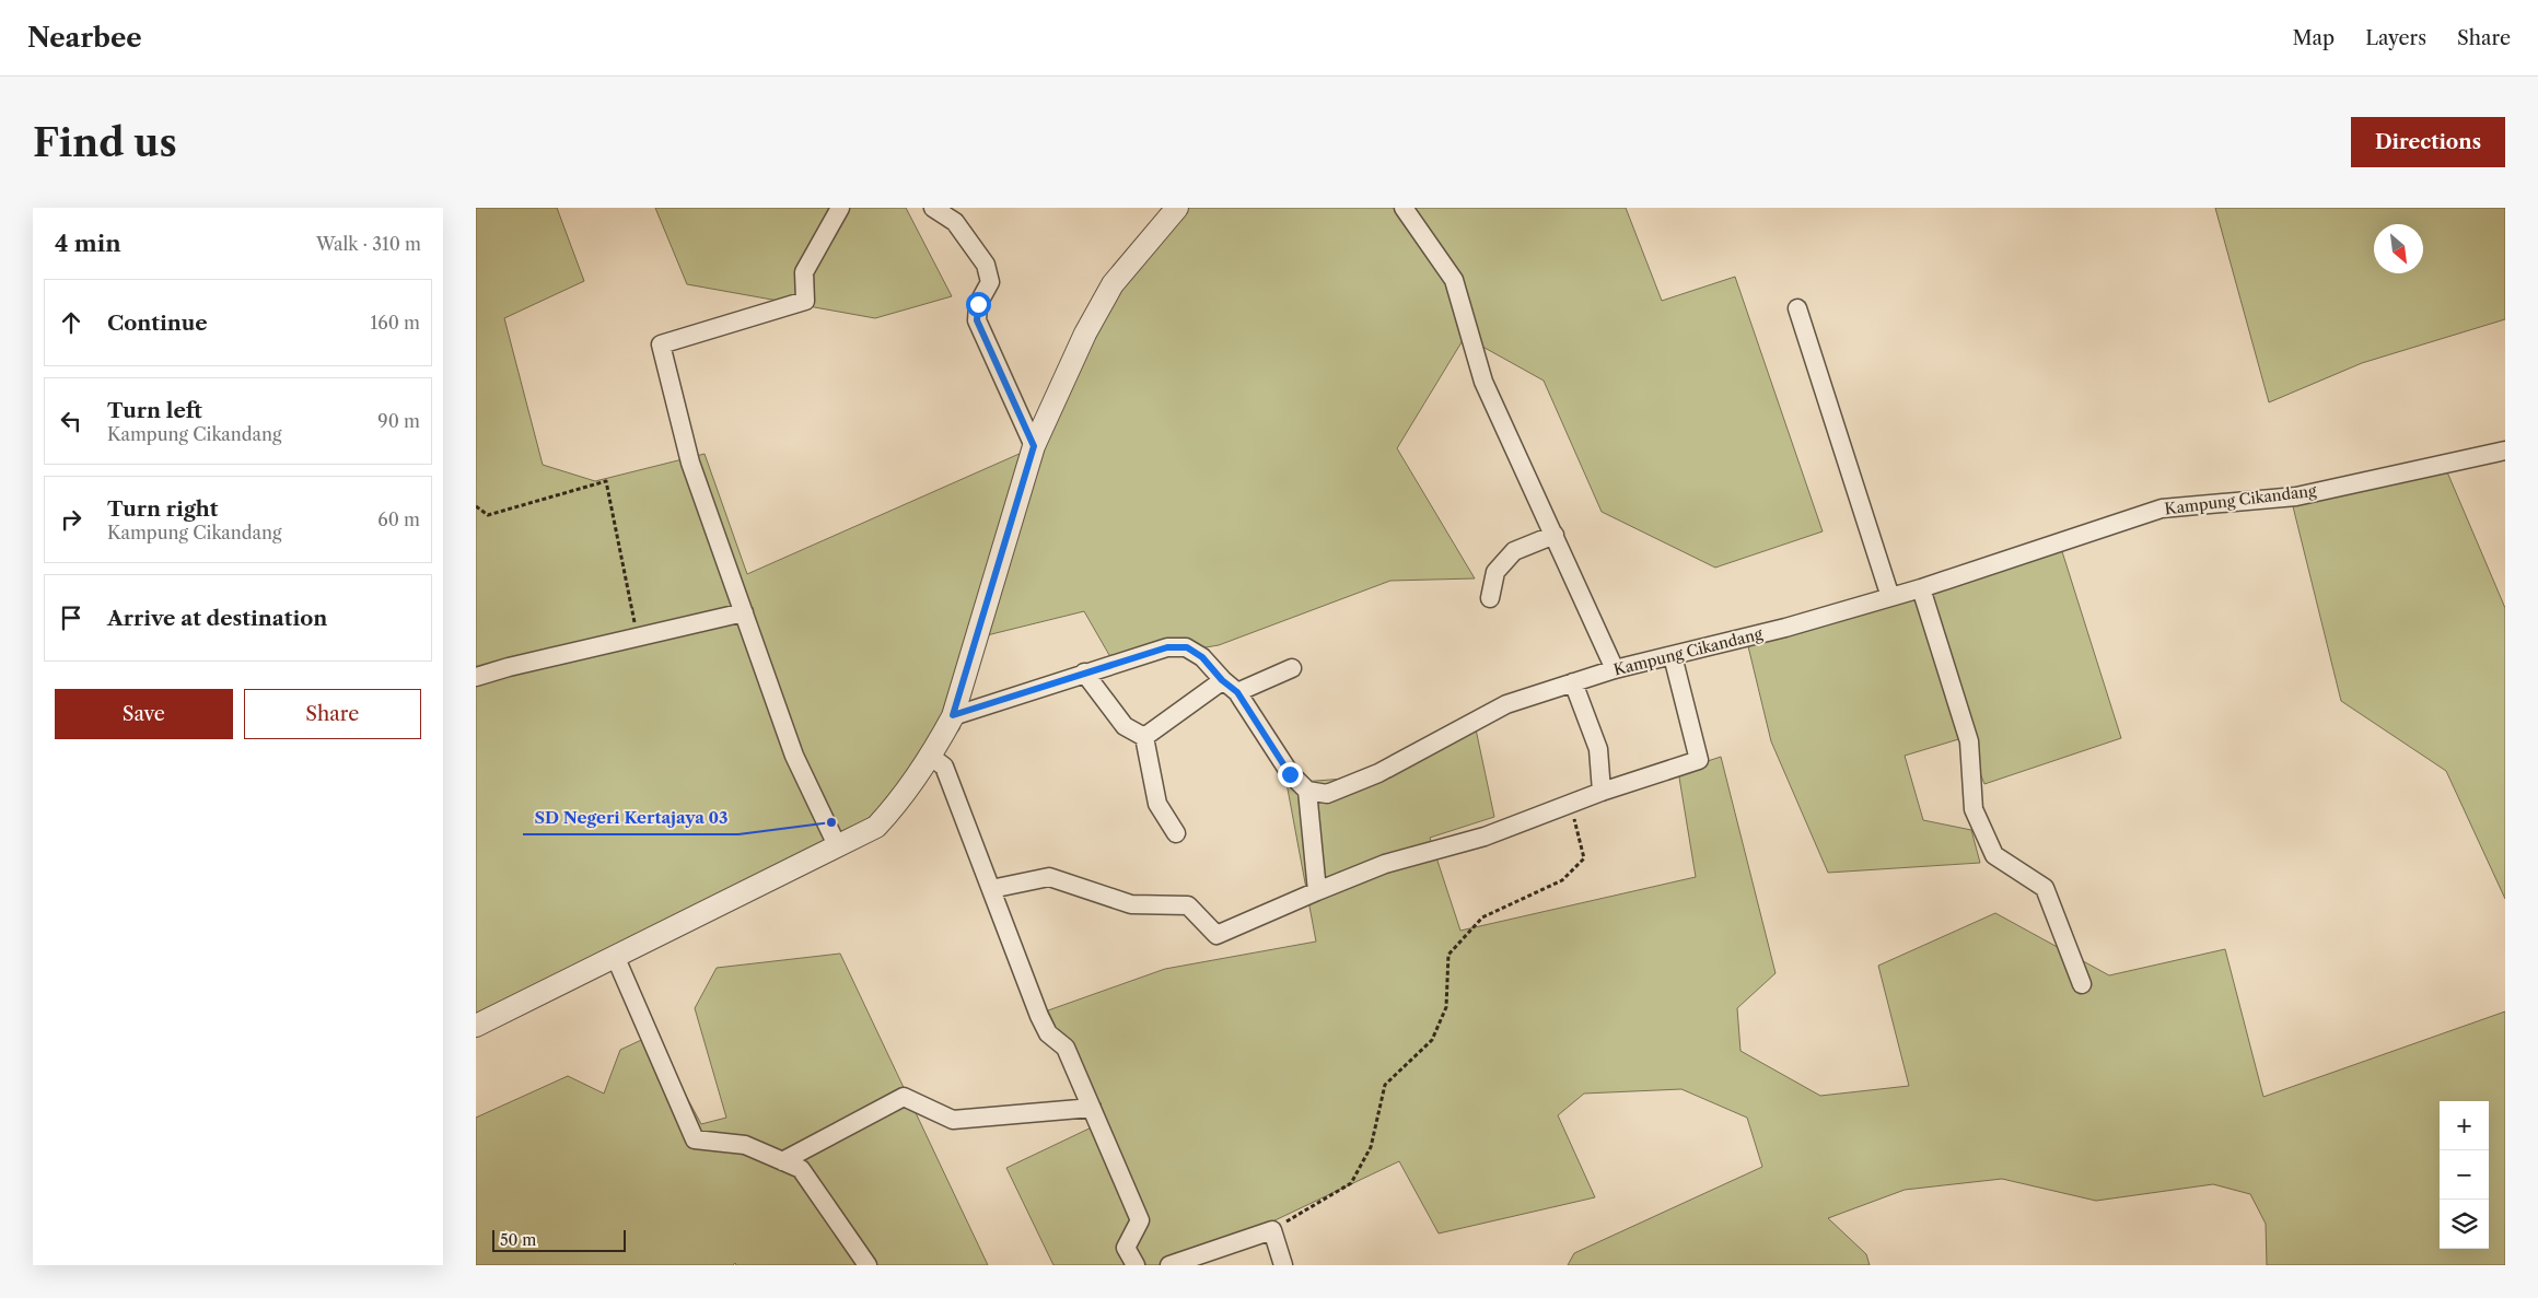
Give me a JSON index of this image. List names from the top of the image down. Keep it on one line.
{"streets":{"street":["Kampung Cikandang"]},"places":["SD Negeri Kertajaya 03"],"scale_bar":"50 m","north":"bottom right","page":{"header":"Nearbee","nav":["Map","Layers","Share"],"buttons":["Directions",["Save","Share"]],"title":"Find us","heading":["4 min","Walk · 310 m"],"list":[["Continue","160 m"],["Turn left","Kampung Cikandang","90 m"],["Turn right","Kampung Cikandang","60 m"],"Arrive at destination"],"map_buttons":["+","−"],"scale":"50 m"}}
